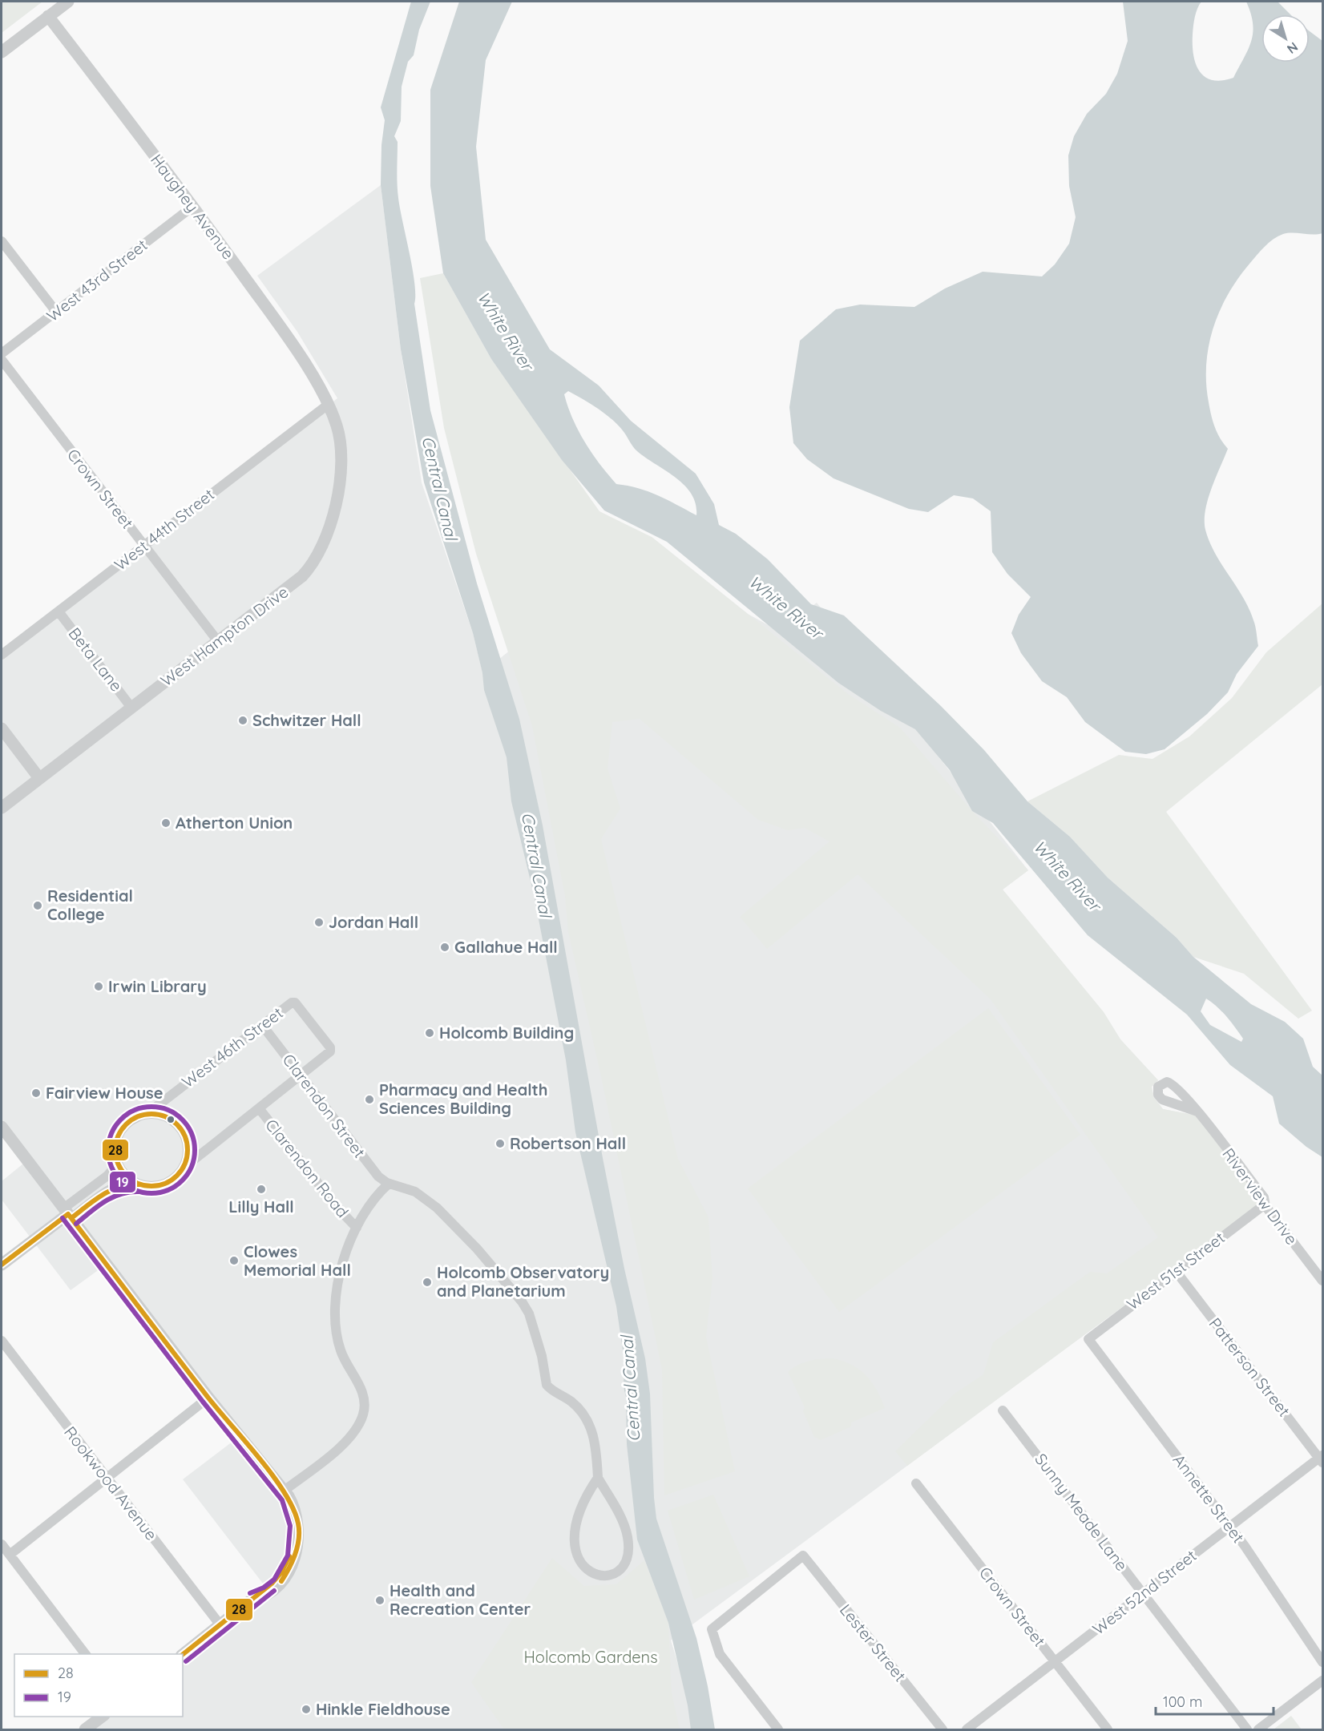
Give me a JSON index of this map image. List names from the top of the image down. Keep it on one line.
{"streets":{"street":["Haughey Avenue","West 43rd Street","Crown Street","West 44th Street","West Hampton Drive","Beta Lane","West 46th Street","Clarendon Street","Clarendon Road","Riverview Drive","West 51st Street","Patterson Street","Rookwood Avenue","Annette Street","Sunny Meade Lane","West 52nd Street","Lester Street"]},"crossings":[["Haughey Avenue","West 43rd Street"],["Haughey Avenue","West 44th Street"],["Haughey Avenue","West Hampton Drive"],["Crown Street","West 44th Street"],["Crown Street","West Hampton Drive"],["Crown Street","West 52nd Street"],["West 44th Street","West Hampton Drive"],["West 44th Street","Beta Lane"],["West Hampton Drive","Beta Lane"],["West 46th Street","Clarendon Street"],["West 46th Street","Clarendon Road"],["Riverview Drive","West 51st Street"],["West 51st Street","Patterson Street"],["West 51st Street","Annette Street"],["Patterson Street","West 52nd Street"],["Annette Street","West 52nd Street"],["Sunny Meade Lane","West 52nd Street"]],"water":["White River","Central Canal"],"parks":["Holcomb Gardens"],"places":["Schwitzer Hall","Atherton Union","Residential College","Jordan Hall","Gallahue Hall","Irwin Library","Holcomb Building","Fairview House","Pharmacy and Health Sciences Building","Robertson Hall","Lilly Hall","Clowes Memorial Hall","Holcomb Observatory and Planetarium","Health and Recreation Center","Hinkle Fieldhouse"],"lines":["transit line 19","transit line 28"],"legend":["28","19"],"scale_bar":"100 m","north":"bottom right"}
